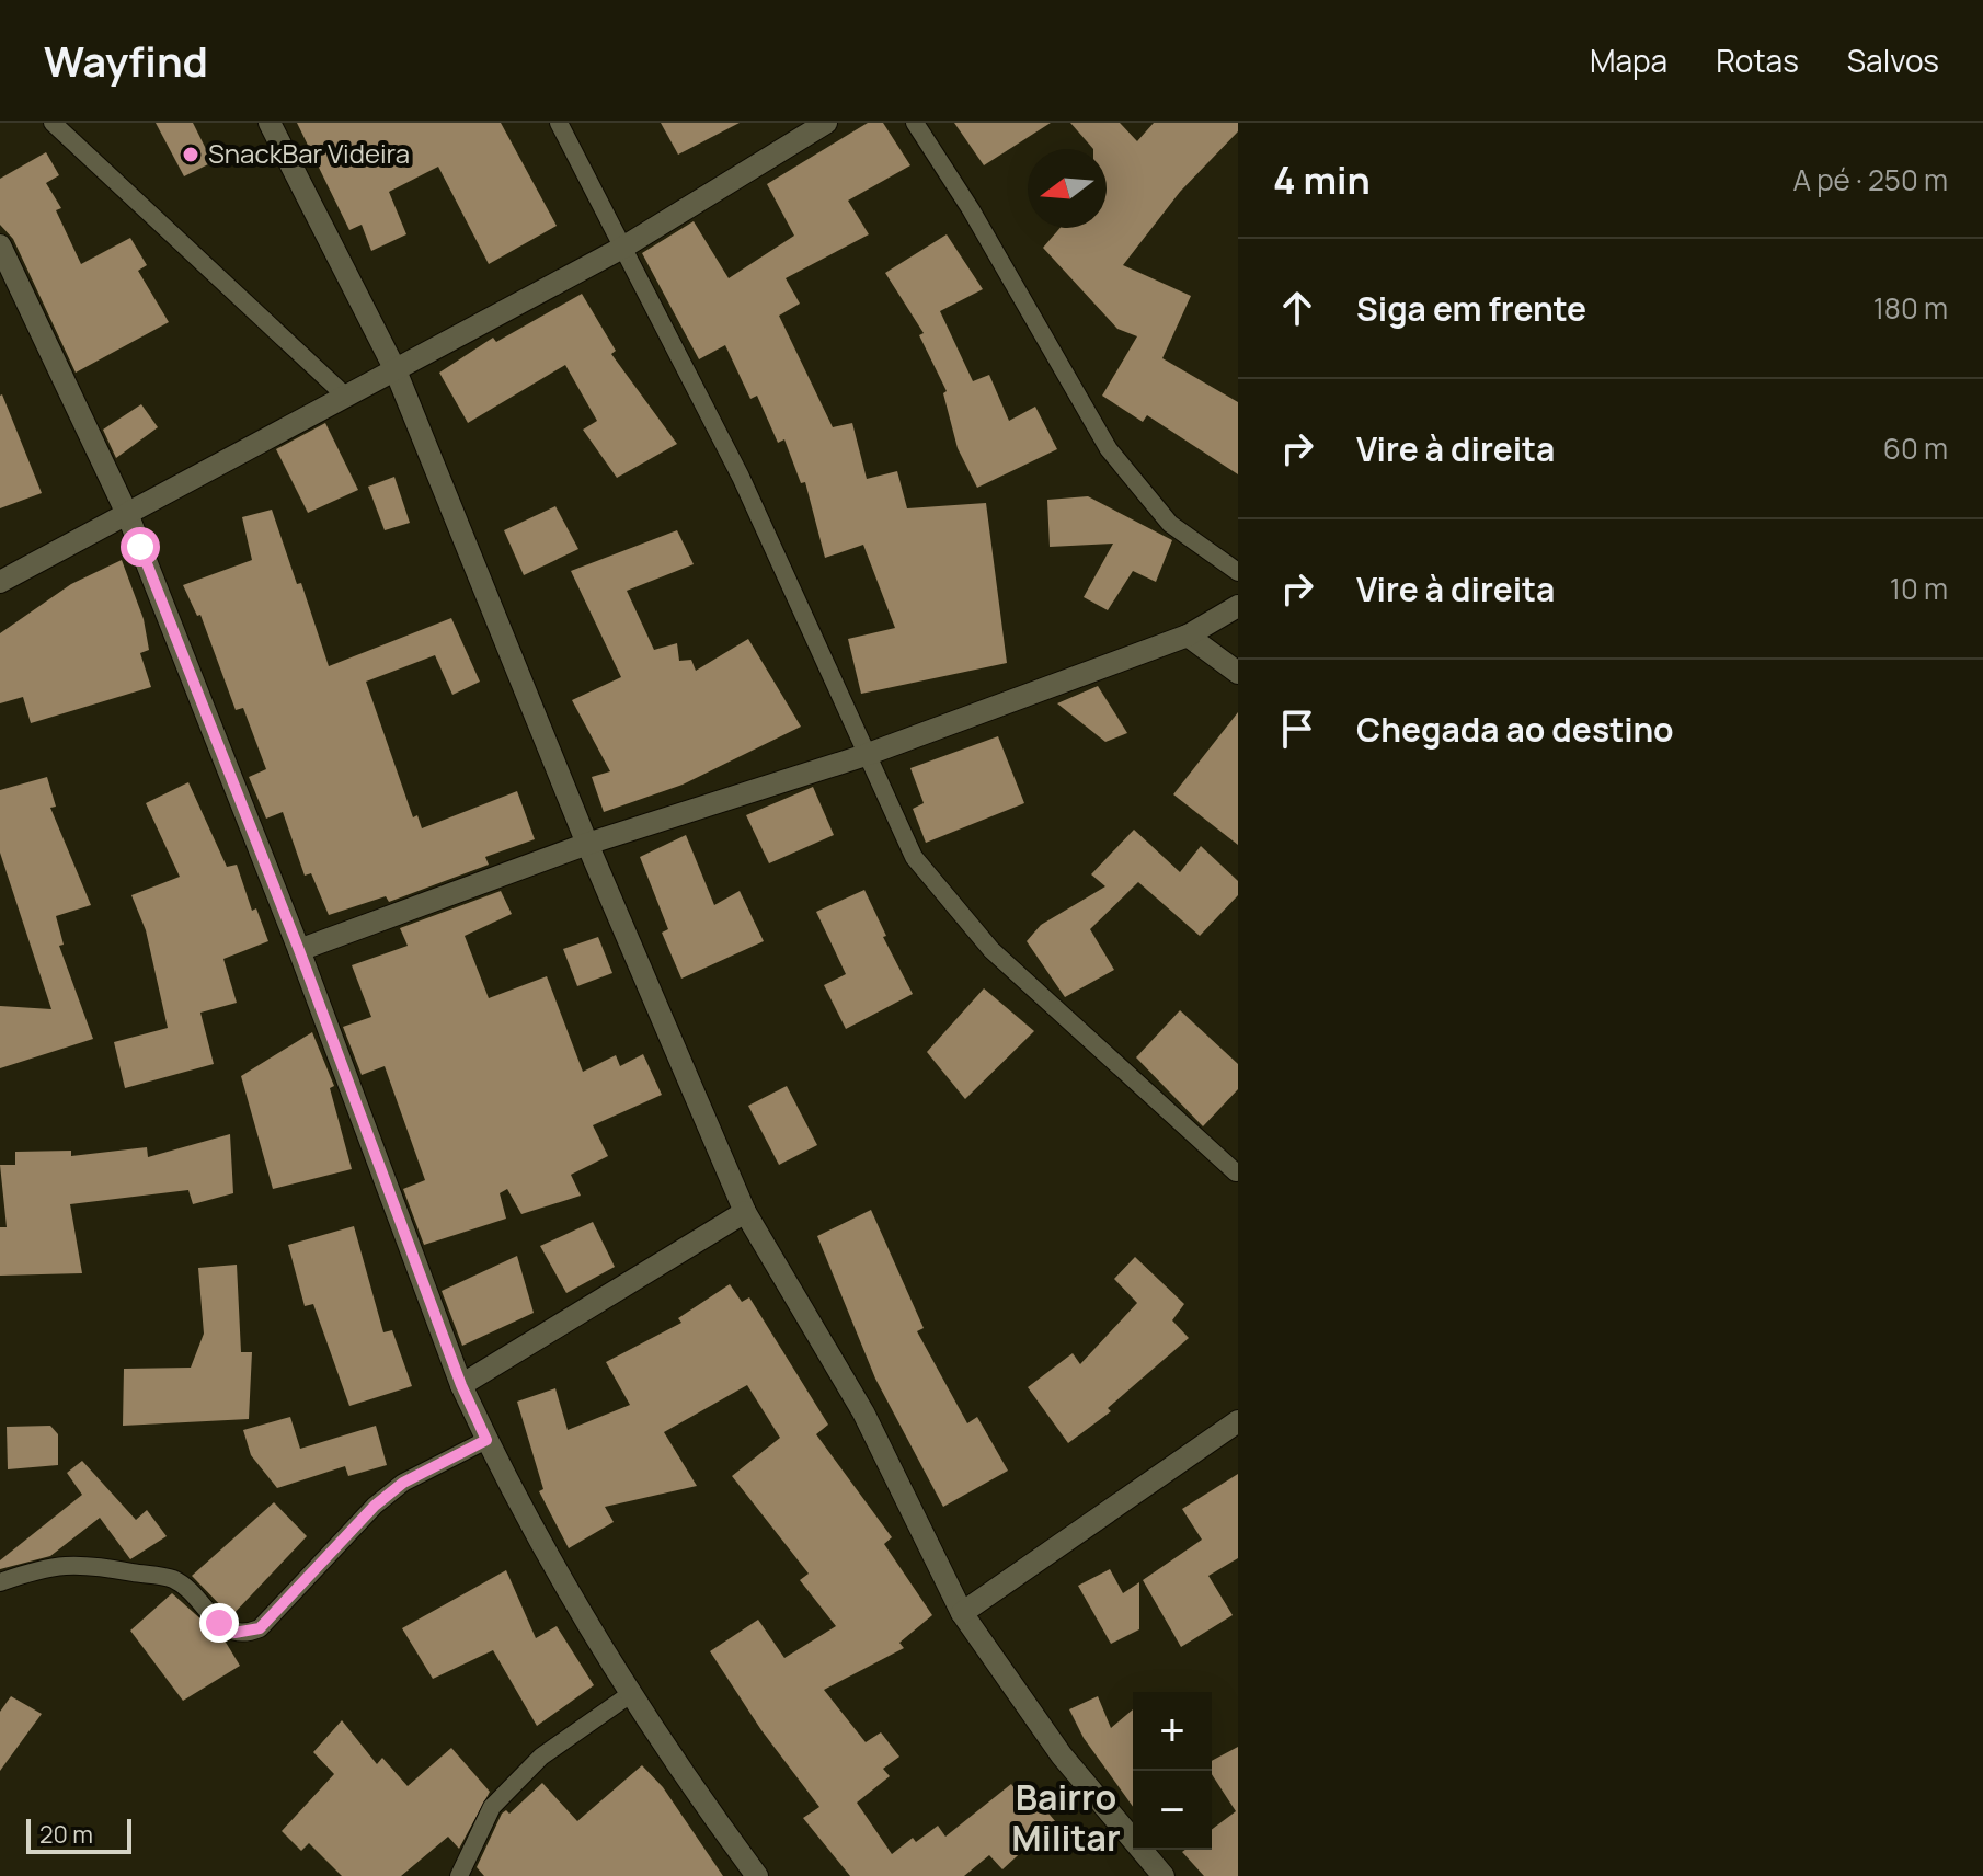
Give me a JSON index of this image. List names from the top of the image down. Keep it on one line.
{"districts":["Bairro Militar"],"places":["SnackBar Videira"],"scale_bar":"20 m","north":"left","page":{"header":"Wayfind","nav":["Mapa","Rotas","Salvos"],"heading":["4 min","A pé · 250 m"],"list":[["Siga em frente","180 m"],["Vire à direita","60 m"],["Vire à direita","10 m"],"Chegada ao destino"],"map_buttons":["+","−"],"scale":"20 m"}}
